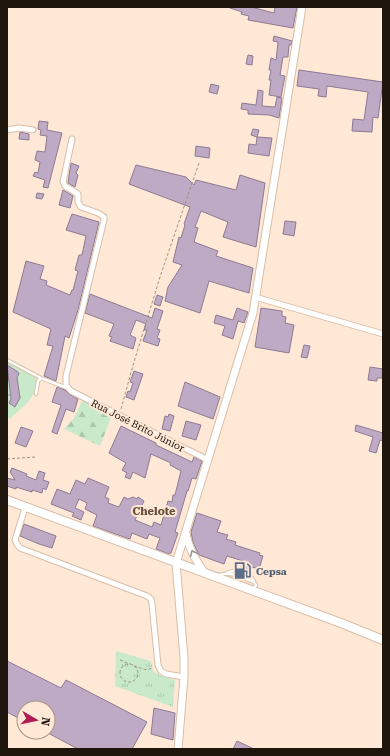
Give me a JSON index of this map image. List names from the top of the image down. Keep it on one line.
{"streets":{"street":["Rua José Brito Júnior"]},"districts":["Chelote"],"places":{"fuel station":["Cepsa"]},"north":"right"}
